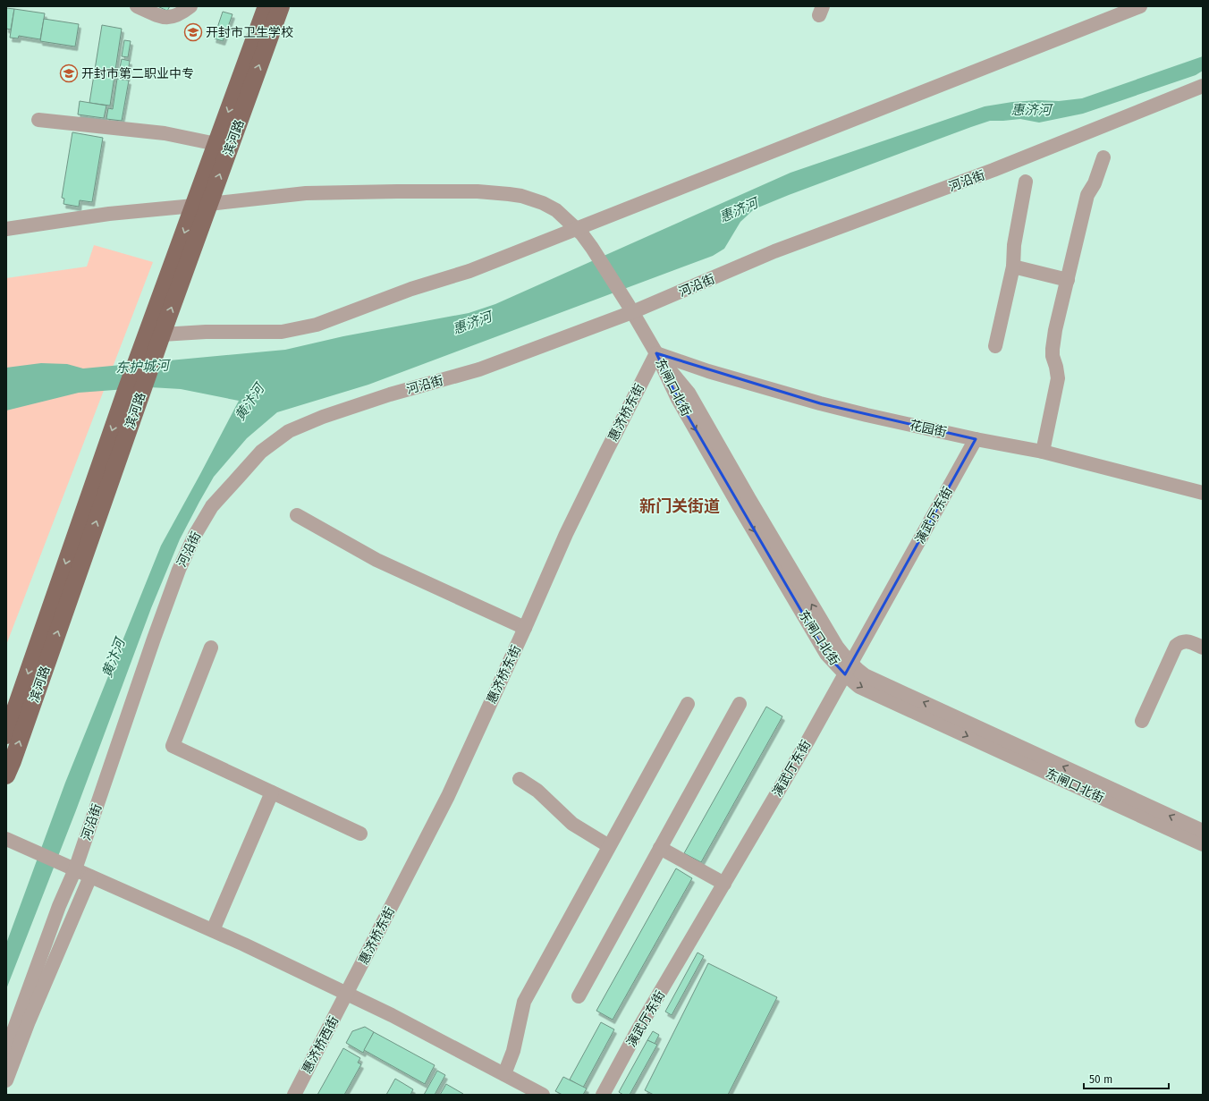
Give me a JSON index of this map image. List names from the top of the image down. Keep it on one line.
{"streets":{"main road":["滨河路"],"street":["河沿街","东闸口北街","惠济桥东街","花园街","演武厅东街","惠济桥西街"]},"crossings":[["滨河路","东闸口北街"],["河沿街","东闸口北街"],["东闸口北街","惠济桥东街"],["东闸口北街","花园街"],["东闸口北街","演武厅东街"],["惠济桥东街","花园街"],["惠济桥东街","惠济桥西街"],["花园街","演武厅东街"]],"districts":["新门关街道"],"water":["惠济河","东护城河","黄汴河"],"places":{"school or university":["开封市卫生学校","开封市第二职业中专"]},"scale_bar":"50 m"}
